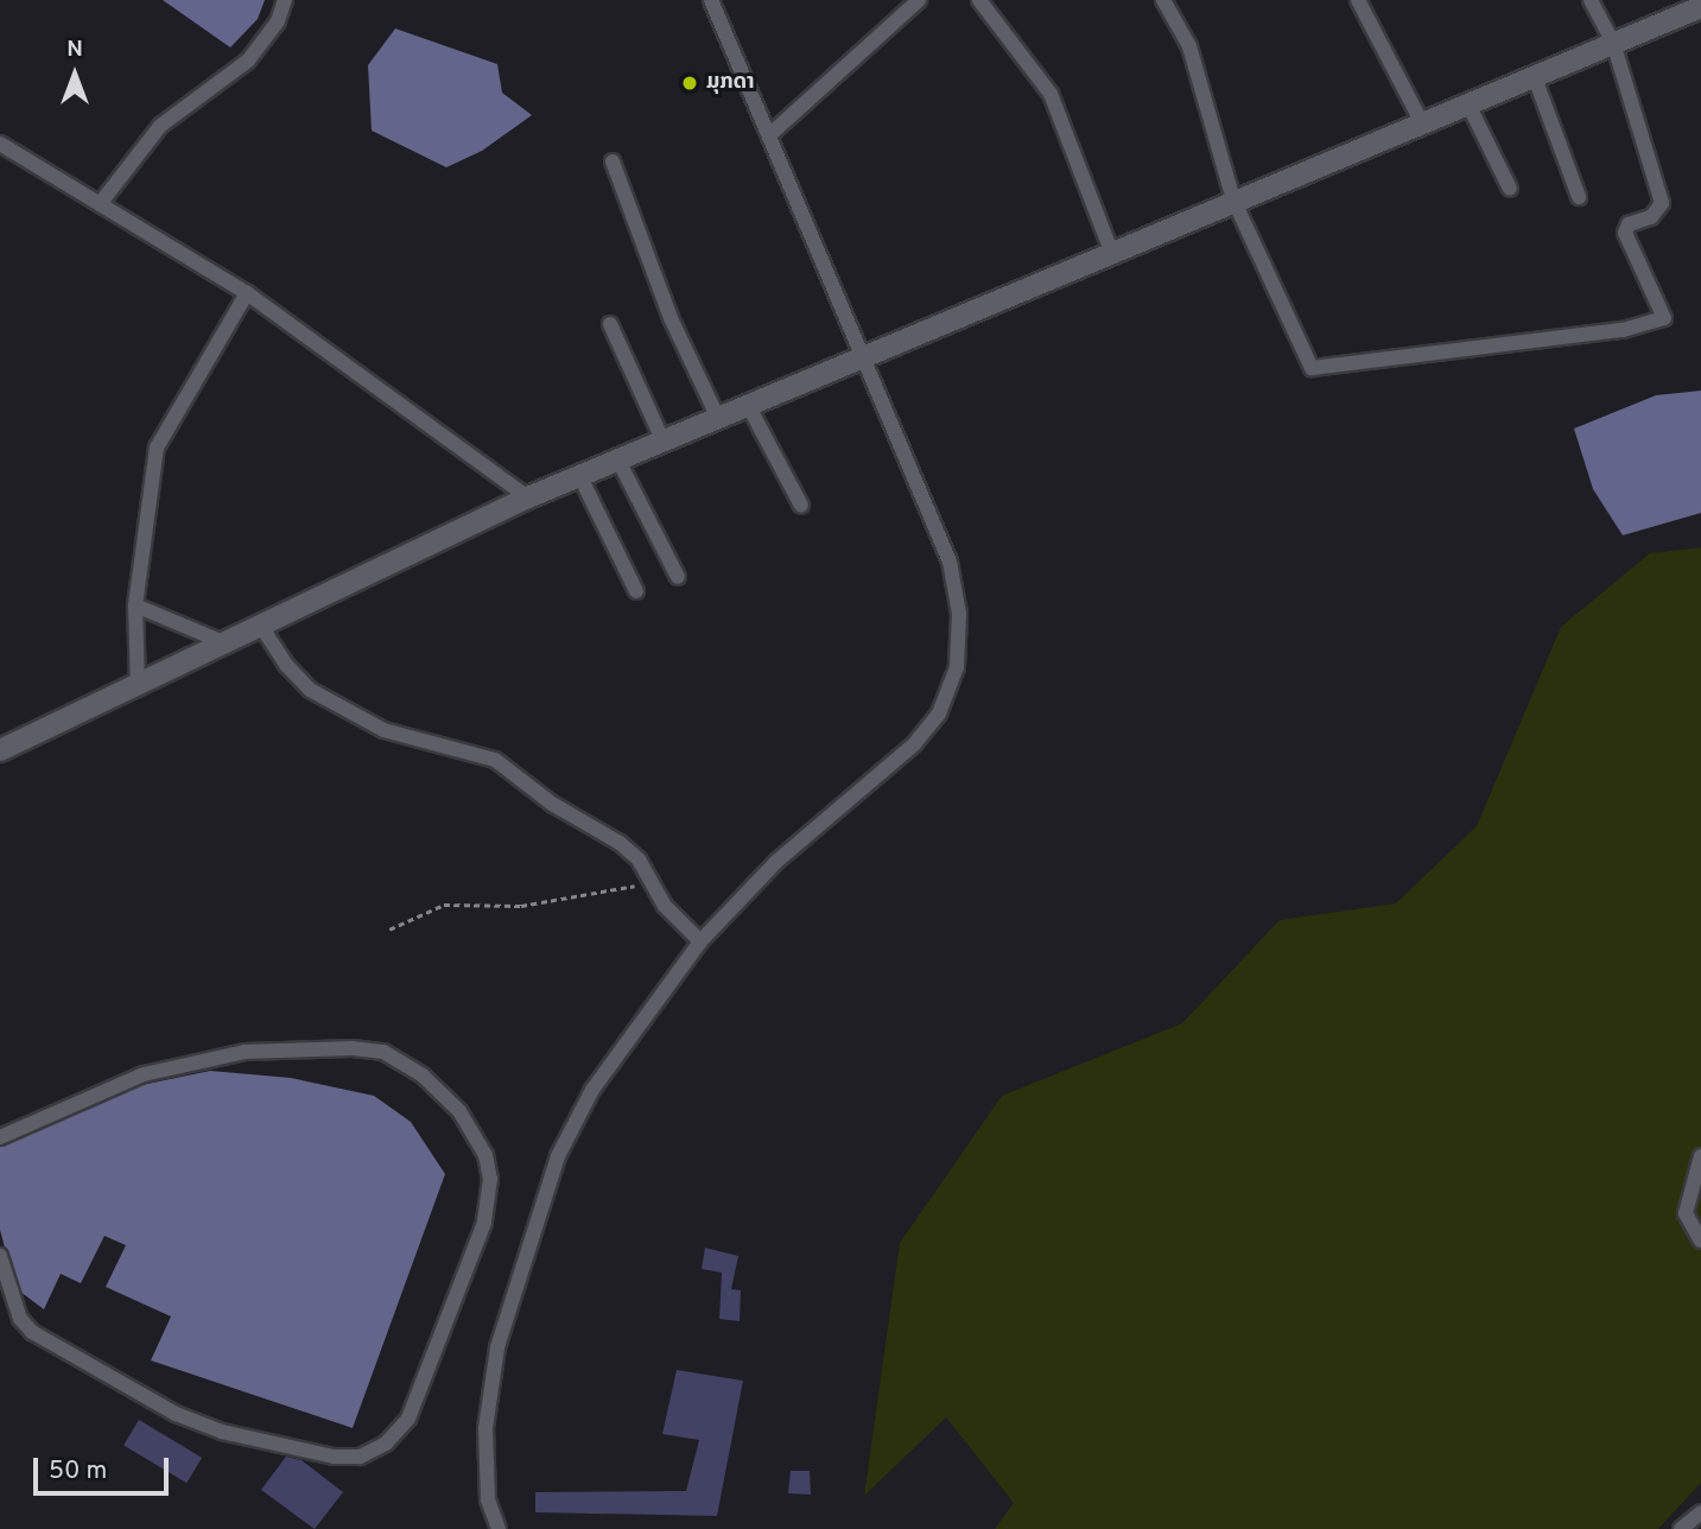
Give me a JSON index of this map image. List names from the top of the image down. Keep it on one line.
{"places":["ມຸກດາ"],"scale_bar":"50 m","north":"top"}
